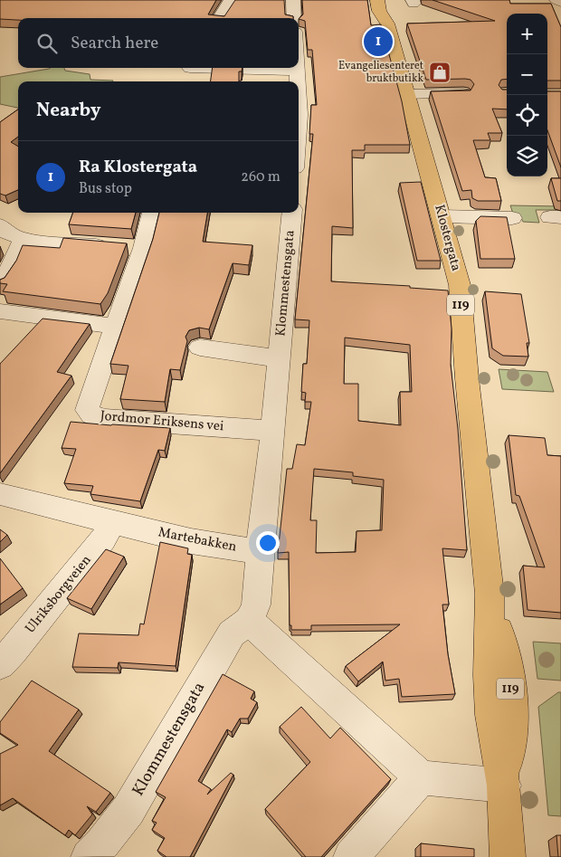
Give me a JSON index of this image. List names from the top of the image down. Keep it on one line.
{"streets":{"main road":["Klostergata","119"],"street":["Klommestensgata","Jordmor Eriksens vei","Martebakken","Ulriksborgveien"]},"crossings":[["Klommestensgata","Jordmor Eriksens vei"],["Klommestensgata","Martebakken"],["Martebakken","Ulriksborgveien"]],"places":{"shop":["Evangeliesenteret bruktbutikk"]},"page":{"map_buttons":["+","−"],"search":"Search here","pins":"1","heading":"Nearby","list":[{"mark":"1","name":"Ra Klostergata","note":"Bus stop","value":"260 m"}]}}
